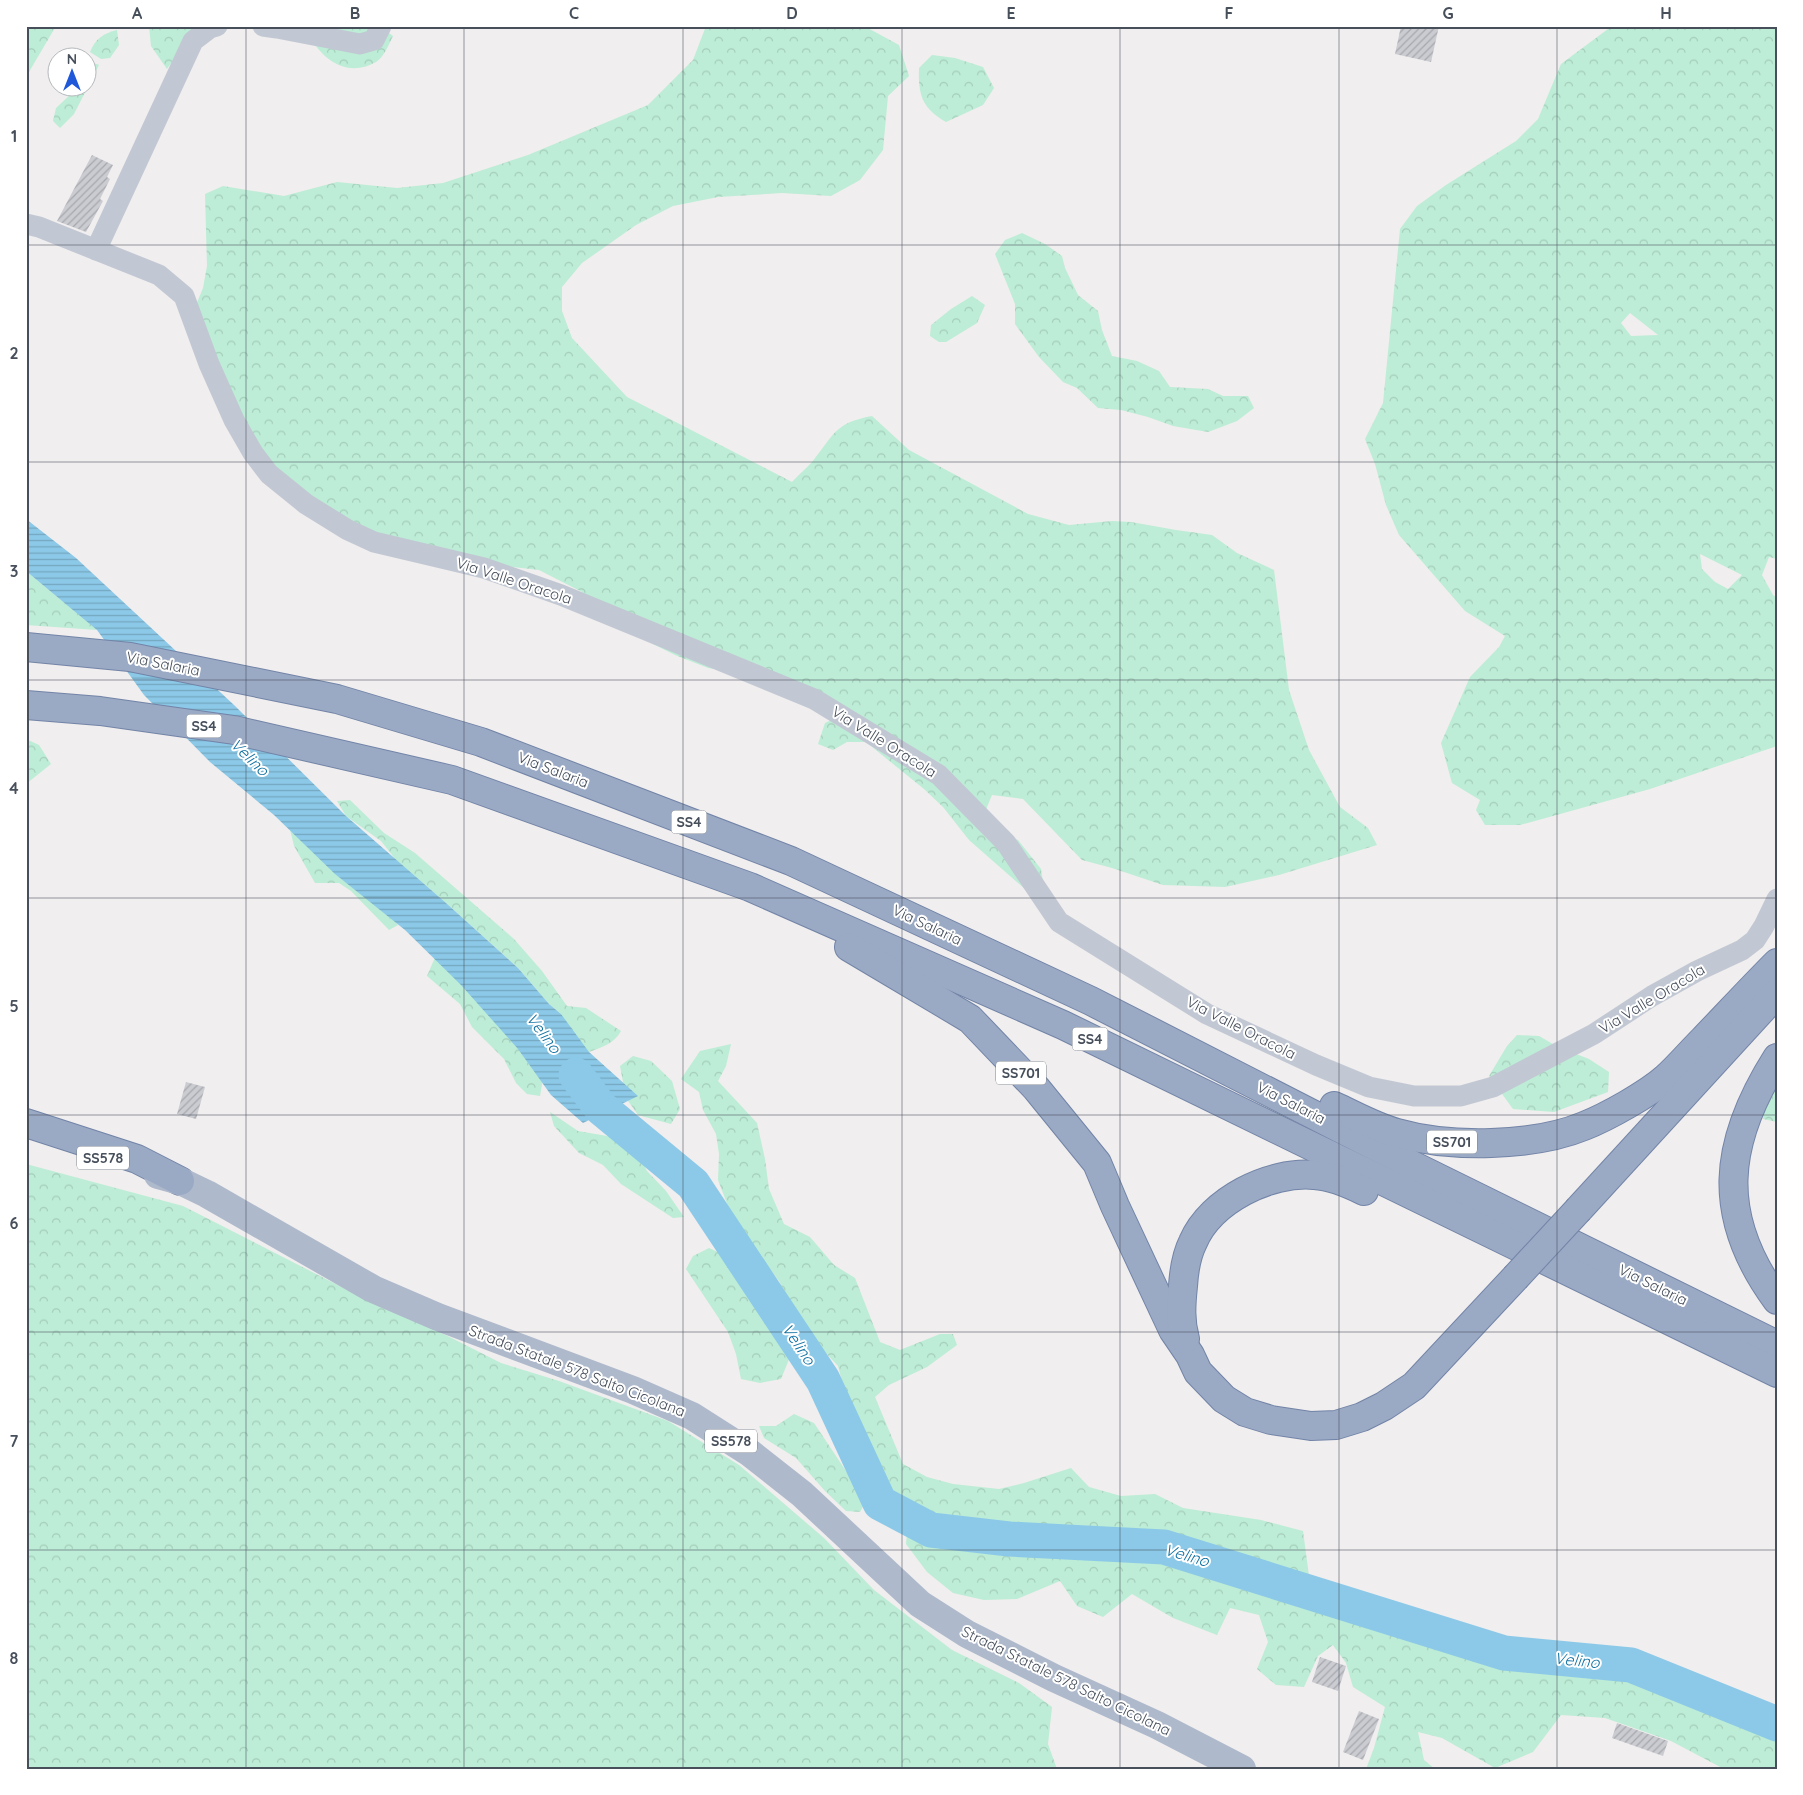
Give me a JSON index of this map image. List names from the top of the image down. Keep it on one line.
{"streets":{"highway":["Via Salaria","SS4","SS701"],"main road":["SS578","Strada Statale 578 Salto Cicolana"],"street":["Via Valle Oracola"]},"crossings":[["Via Salaria","SS701"]],"water":["Velino"],"north":"top","grid":{"columns":["A","B","C","D","E","F","G","H"],"rows":["1","2","3","4","5","6","7","8"]}}
